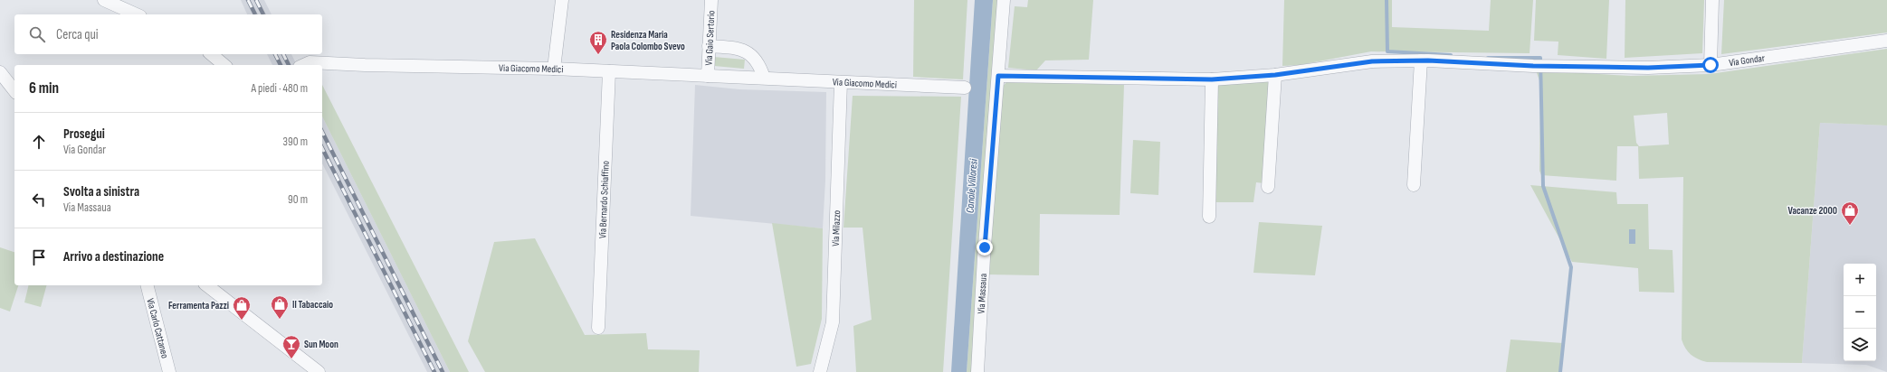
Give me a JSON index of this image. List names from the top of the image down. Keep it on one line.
{"streets":{"street":["Via Gaio Sertorio","Via Gondar","Via Giacomo Medici","Via Bernardo Schiaffino","Via Milazzo","Via Massaua","Via Carlo Cattaneo"]},"crossings":[["Via Gaio Sertorio","Via Giacomo Medici"],["Via Gondar","Via Massaua"],["Via Giacomo Medici","Via Bernardo Schiaffino"],["Via Giacomo Medici","Via Milazzo"]],"water":["Canale Villoresi"],"places":{"building":["Residenza Maria Paola Colombo Svevo"],"shop":["Vacanze 2000","Il Tabaccaio","Ferramenta Pazzi"],"bar":["Sun Moon"]},"page":{"search":"Cerca qui","heading":["6 min","A piedi · 480 m"],"list":[["Prosegui","Via Gondar","390 m"],["Svolta a sinistra","Via Massaua","90 m"],"Arrivo a destinazione"],"map_buttons":["+","−"]}}
